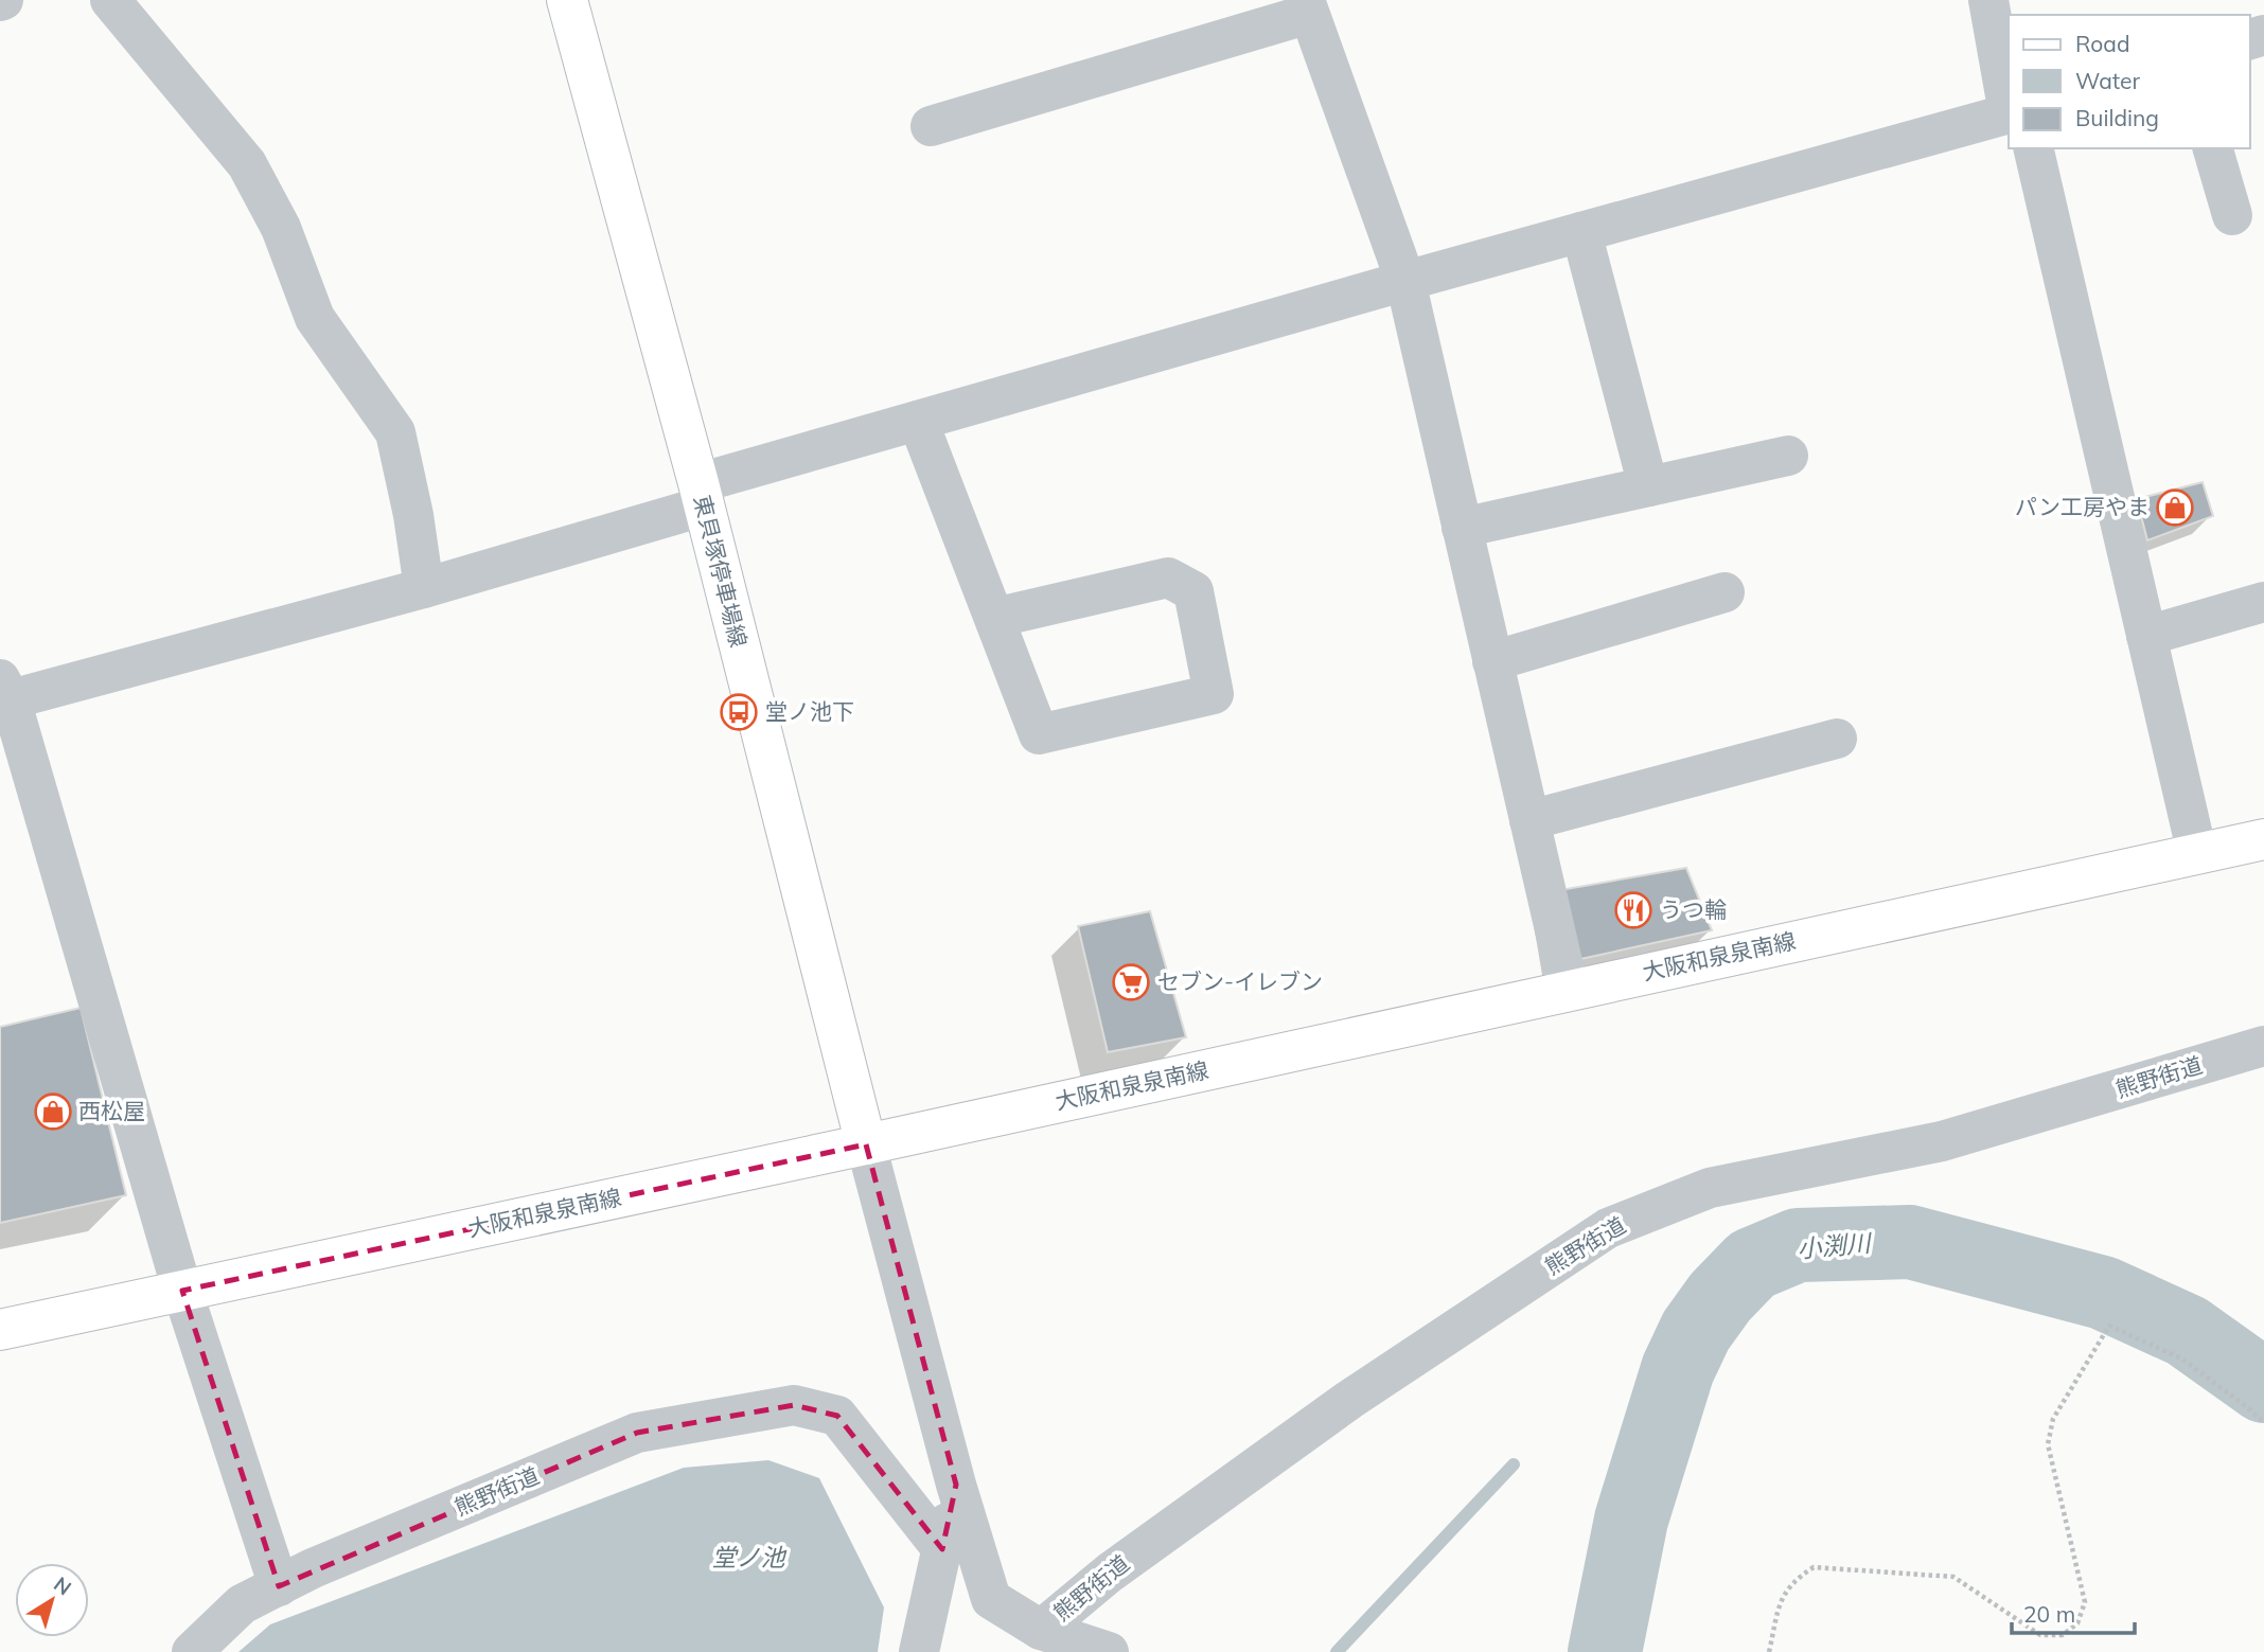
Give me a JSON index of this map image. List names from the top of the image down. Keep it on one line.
{"streets":{"main road":["東貝塚停車場線","大阪和泉泉南線"],"street":["熊野街道"]},"crossings":[["東貝塚停車場線","大阪和泉泉南線"]],"water":["小渕川","堂ノ池"],"places":{"shop":["パン工房やま","西松屋"],"bus stop":["堂ノ池下"],"restaurant":["うつ輪"],"supermarket":["セブン-イレブン"]},"legend":["Road","Water","Building"],"scale_bar":"20 m","north":"top right"}
